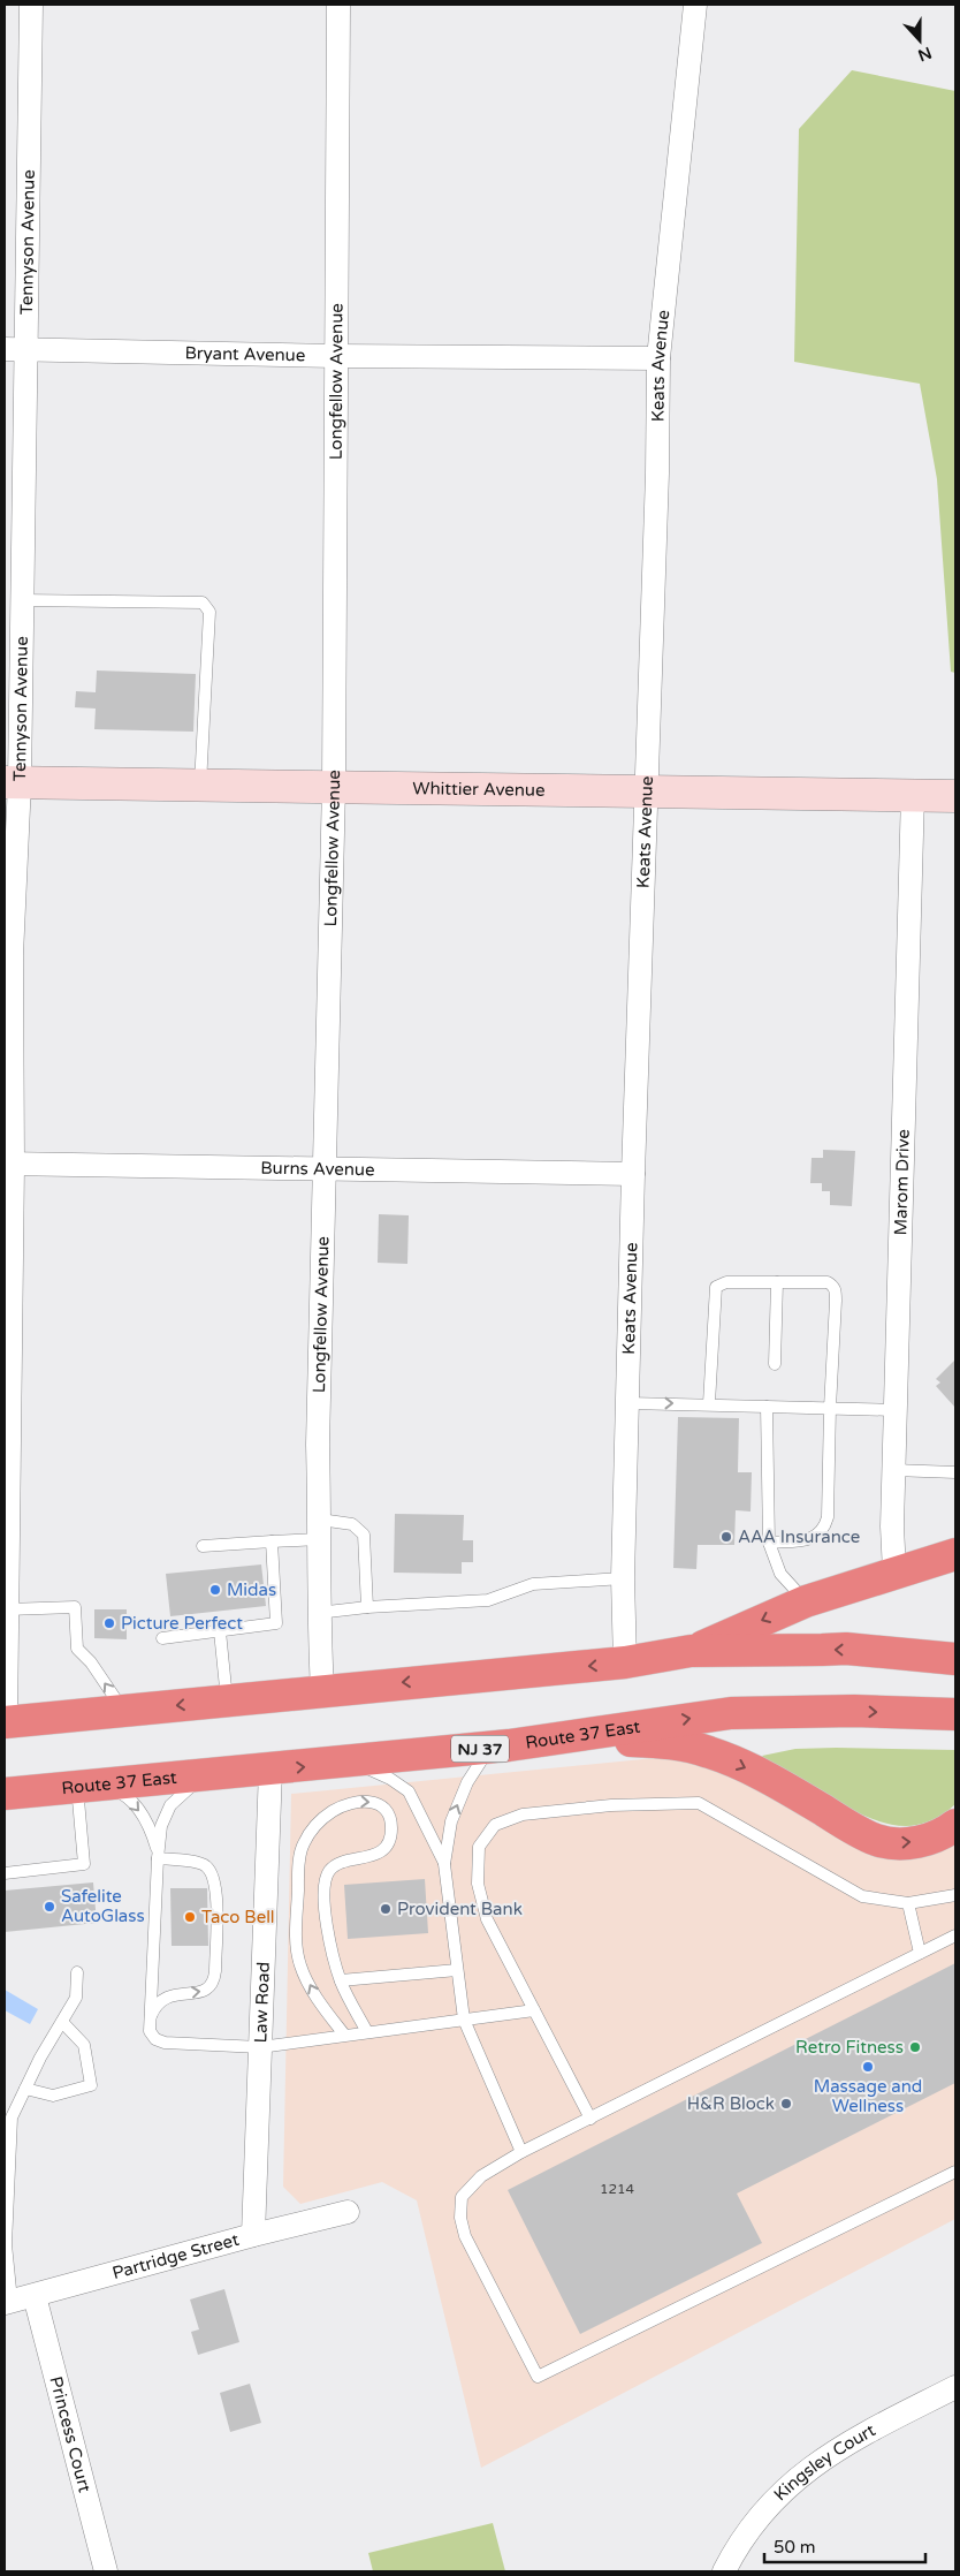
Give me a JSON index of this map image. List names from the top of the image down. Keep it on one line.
{"streets":{"highway":["Route 37 East","NJ 37"],"street":["Tennyson Avenue","Bryant Avenue","Keats Avenue","Longfellow Avenue","Whittier Avenue","Burns Avenue","Marom Drive","Law Road","Partridge Street","Princess Court","Kingsley Court"]},"crossings":[["Tennyson Avenue","Bryant Avenue"],["Tennyson Avenue","Whittier Avenue"],["Tennyson Avenue","Burns Avenue"],["Bryant Avenue","Keats Avenue"],["Bryant Avenue","Longfellow Avenue"],["Keats Avenue","Whittier Avenue"],["Keats Avenue","Burns Avenue"],["Longfellow Avenue","Whittier Avenue"],["Longfellow Avenue","Burns Avenue"],["Whittier Avenue","Marom Drive"],["Route 37 East","Law Road"],["Law Road","Partridge Street"],["Partridge Street","Princess Court"]],"places":["AAA Insurance","Midas","Picture Perfect","Safelite AutoGlass","Provident Bank","Taco Bell","Retro Fitness","Massage and Wellness","H&R Block"],"house_numbers":["1214"],"scale_bar":"50 m","north":"bottom"}
